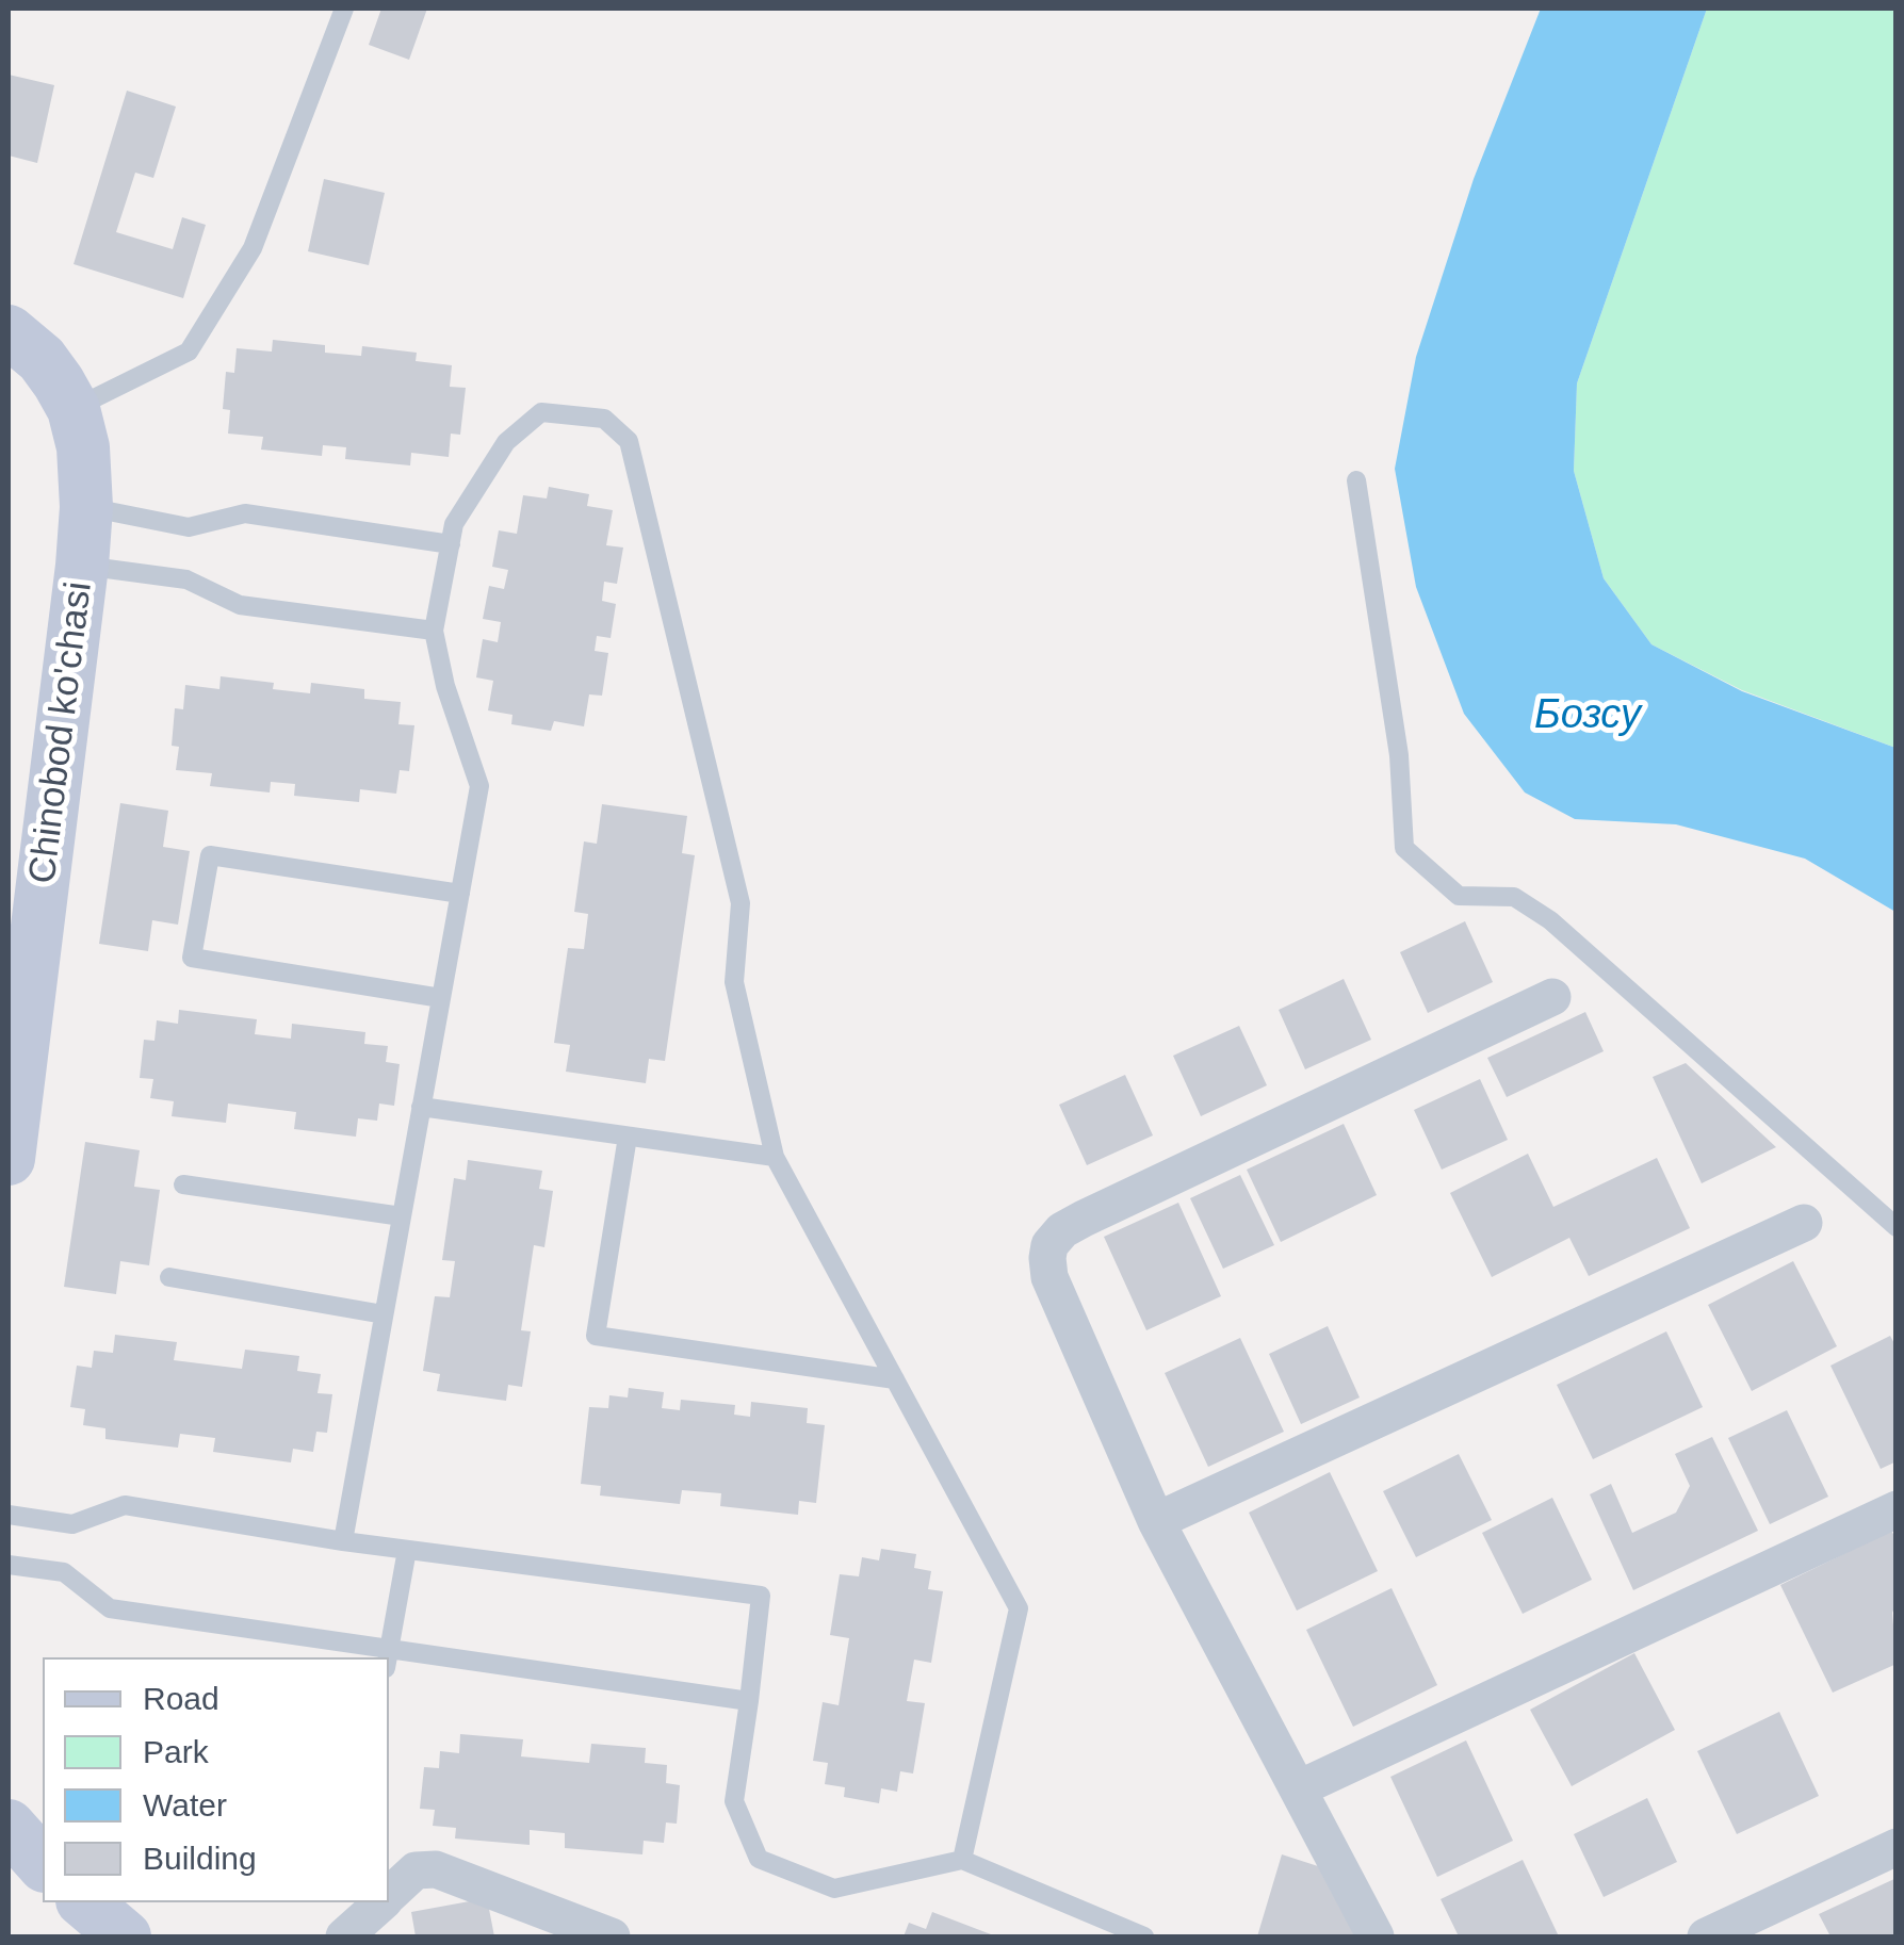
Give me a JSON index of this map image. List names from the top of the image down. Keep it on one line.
{"streets":{"street":["Chinobod ko'chasi"]},"water":["Бозсу"],"legend":["Road","Park","Water","Building"]}
